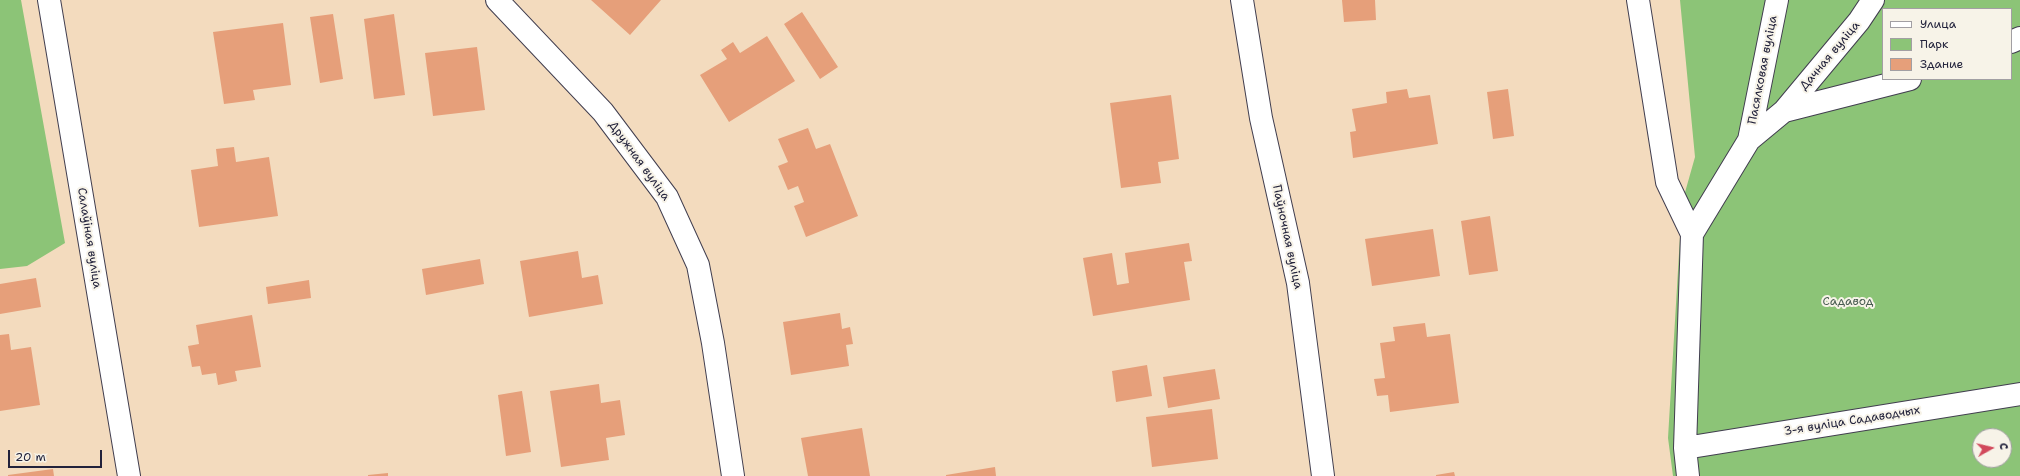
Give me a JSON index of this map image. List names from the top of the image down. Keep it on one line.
{"streets":{"street":["Дачная вуліца","Пасялковая вуліца","Дружная вуліца","Паўночная вуліца","Салаўіная вуліца","3-я вуліца Садаводчых"]},"parks":["Садавод"],"legend":["Улица","Парк","Здание"],"scale_bar":"20 m","north":"right"}
